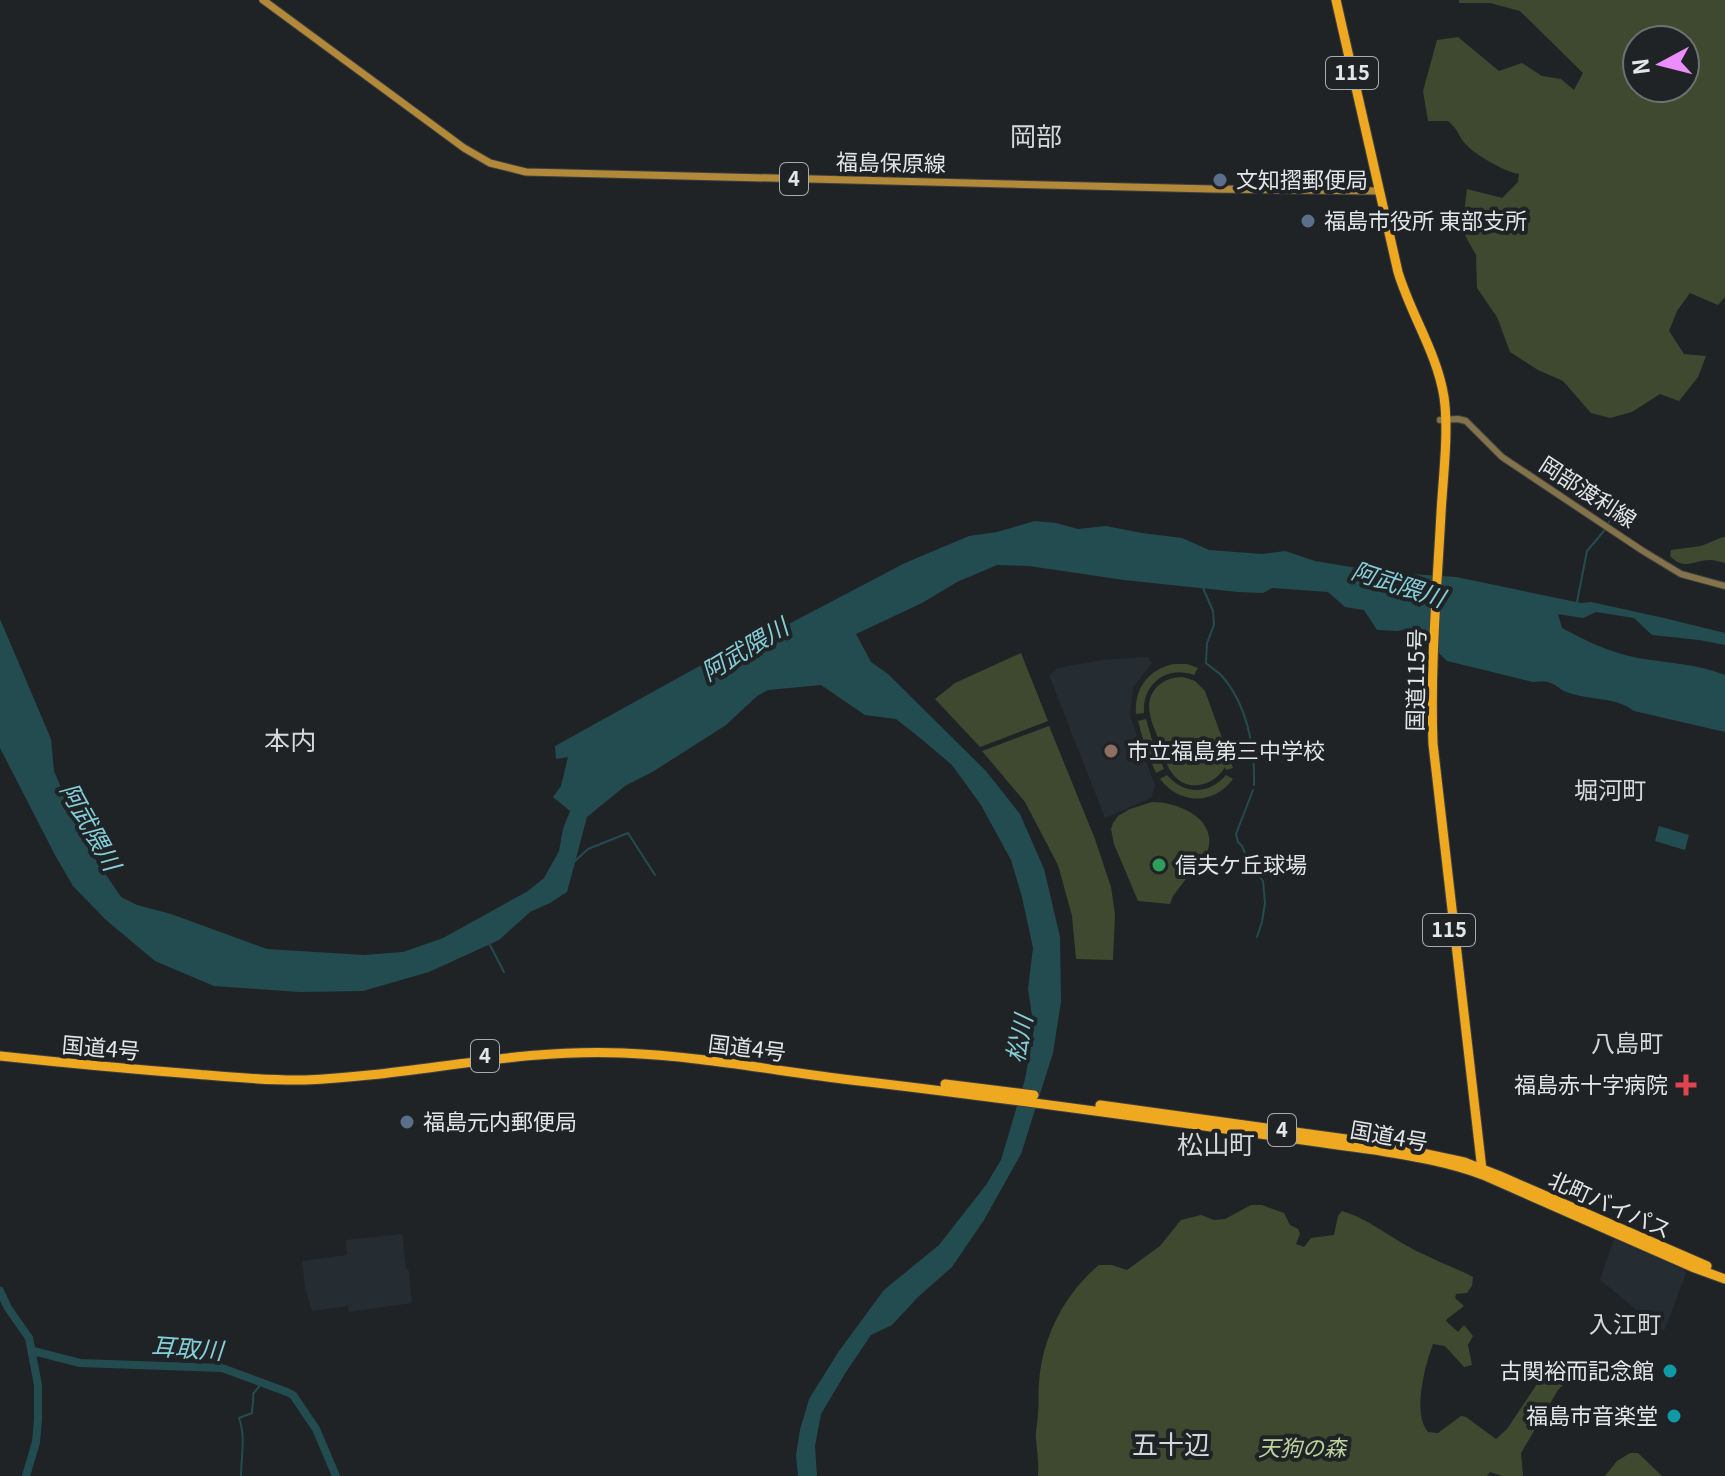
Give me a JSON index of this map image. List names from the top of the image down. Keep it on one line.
{"streets":{"highway":["115","4","国道115号","国道4号","北町バイパス"],"main road":["福島保原線","岡部渡利線"]},"crossings":[["福島保原線","国道115号"],["岡部渡利線","国道115号"],["国道115号","国道4号"],["国道115号","北町バイパス"],["国道4号","北町バイパス"]],"districts":["岡部","本内","堀河町","八島町","松山町","入江町","五十辺"],"water":["阿武隈川","松川","耳取川"],"parks":["天狗の森"],"places":{"other":["文知摺郵便局","福島市役所 東部支所","市立福島第三中学校","信夫ケ丘球場","福島元内郵便局","古関裕而記念館","福島市音楽堂"],"health":["福島赤十字病院"]},"north":"left"}
